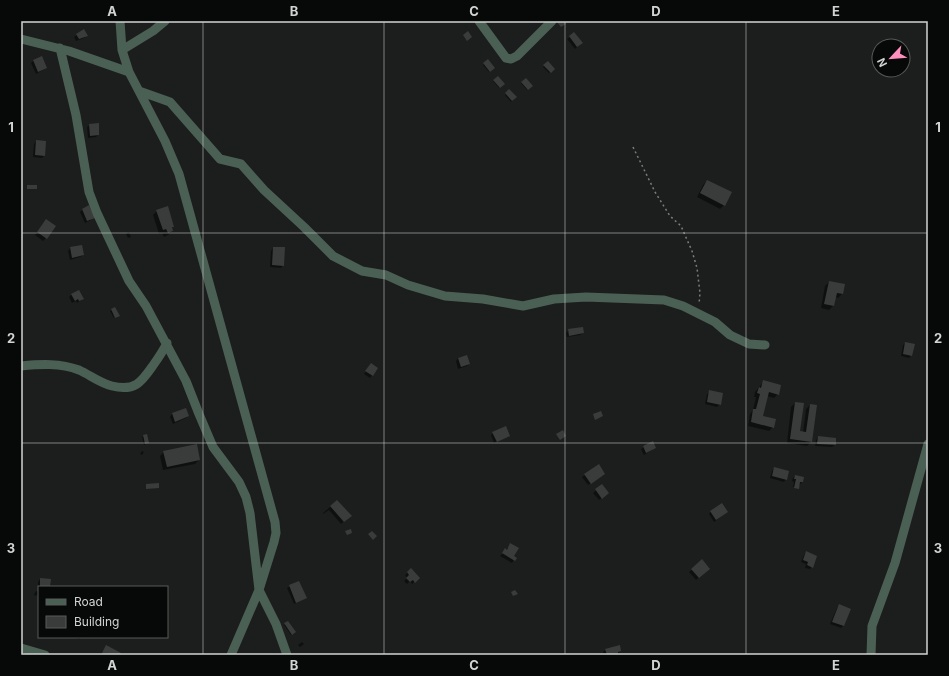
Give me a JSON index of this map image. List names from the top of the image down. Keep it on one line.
{"legend":["Road","Building"],"north":"bottom left","grid":{"columns":["A","B","C","D","E"],"rows":["1","2","3"]}}
